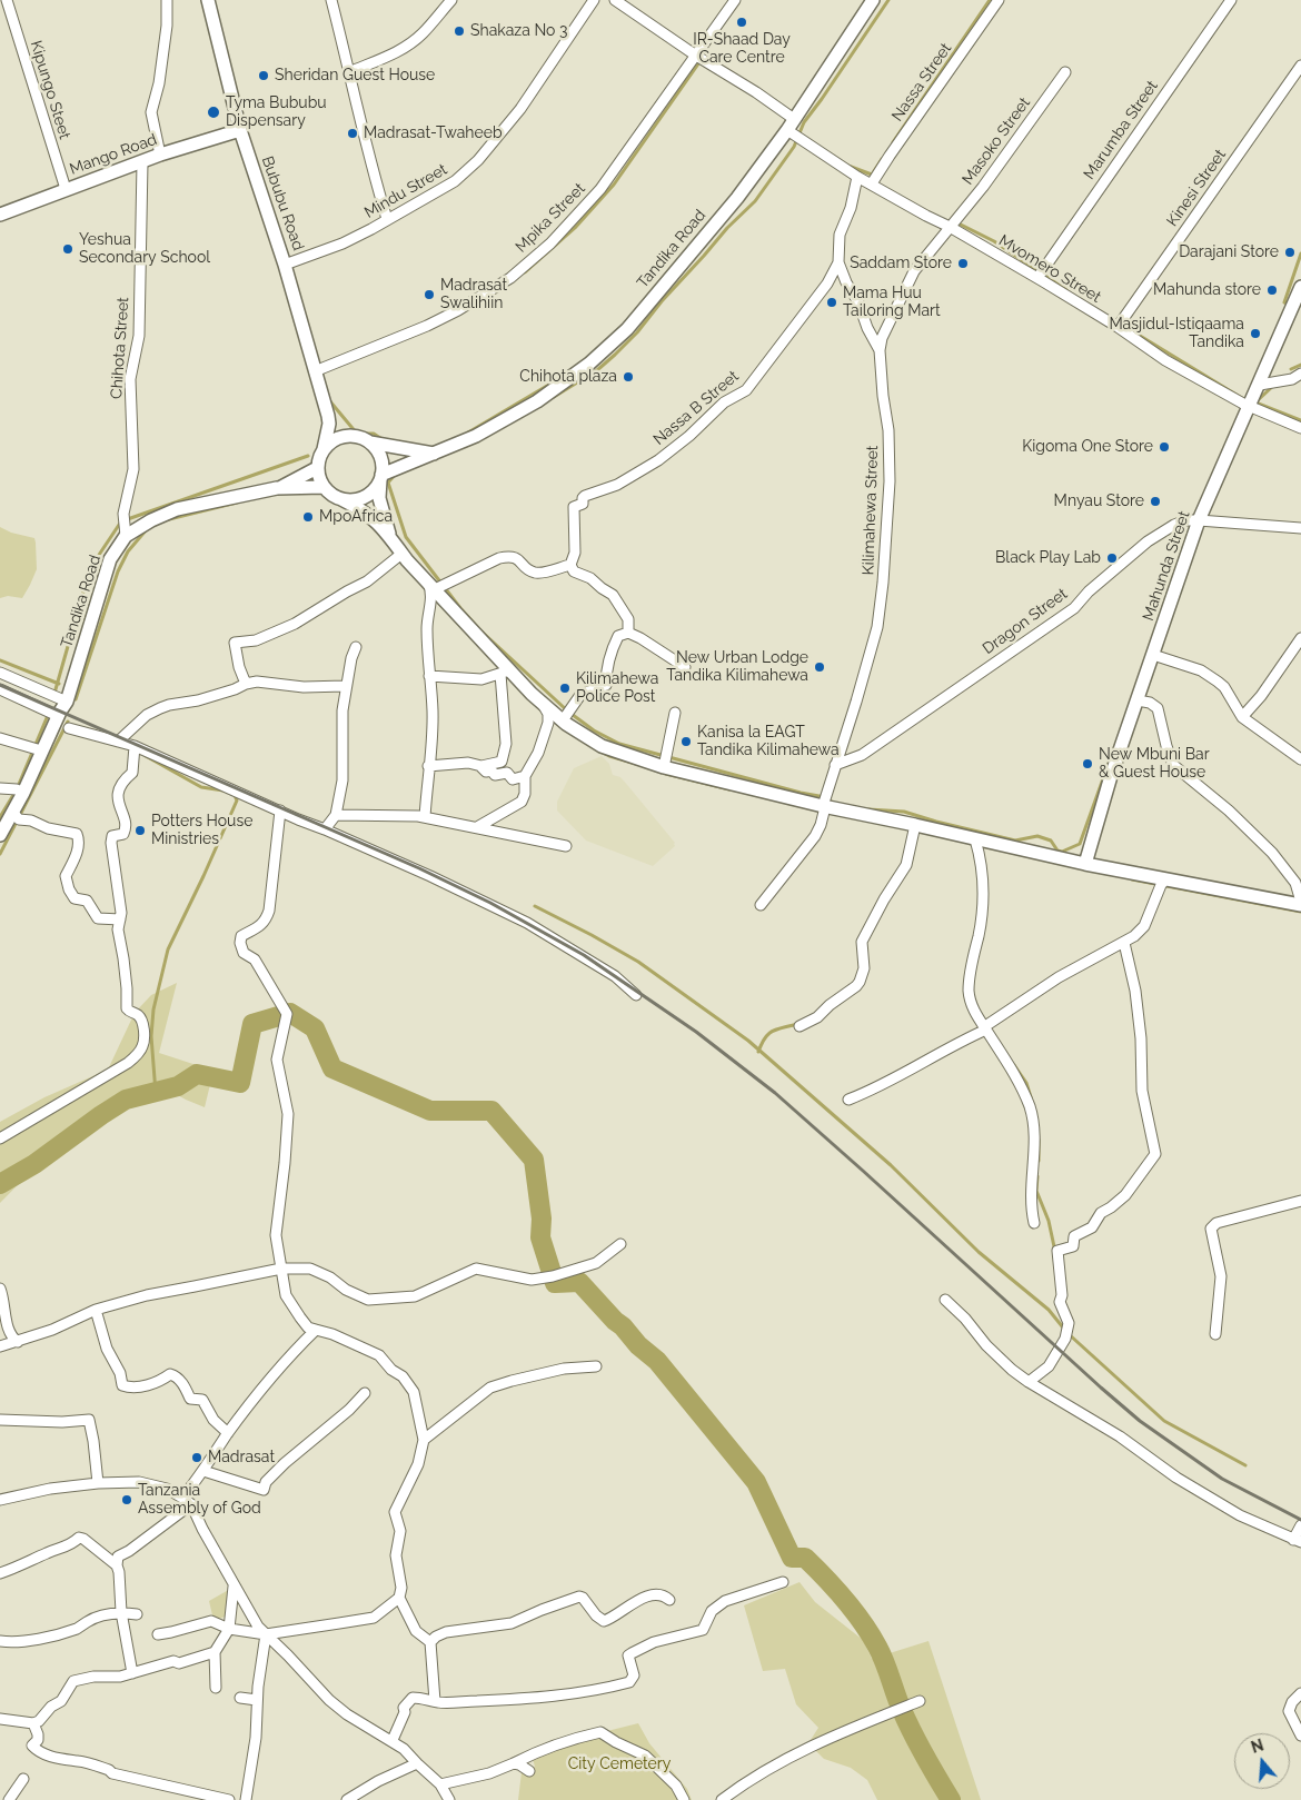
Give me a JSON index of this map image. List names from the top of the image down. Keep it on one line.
{"streets":{"street":["Nassa Street","Kipungo Steet","Marumba Street","Masoko Street","Mango Road","Kinesi Street","Mindu Street","Bububu Road","Mpika Street","Tandika Road","Mvomero Street","Chihota Street","Nassa B Street","Kilimahewa Street","Mahunda Street","Dragon Street"]},"crossings":[["Nassa Street","Mvomero Street"],["Kipungo Steet","Mango Road"],["Marumba Street","Mvomero Street"],["Masoko Street","Mvomero Street"],["Masoko Street","Kilimahewa Street"],["Mango Road","Bububu Road"],["Mango Road","Chihota Street"],["Kinesi Street","Mvomero Street"],["Mindu Street","Bububu Road"],["Bububu Road","Mpika Street"],["Mpika Street","Mvomero Street"],["Tandika Road","Mvomero Street"],["Tandika Road","Chihota Street"],["Mvomero Street","Kilimahewa Street"],["Mvomero Street","Mahunda Street"],["Kilimahewa Street","Dragon Street"],["Mahunda Street","Dragon Street"]],"parks":["City Cemetery"],"places":["IR-Shaad Day Care Centre","Shakaza No 3","Sheridan Guest House","Tyma Bububu Dispensary","Madrasat-Twaheeb","Yeshua Secondary School","Darajani Store","Saddam Store","Mahunda store","Madrasat Swalihiin","Mama Huu Tailoring Mart","Masjidul-Istiqaama Tandika","Chihota plaza","Kigoma One Store","Mnyau Store","MpoAfrica","Black Play Lab","New Urban Lodge Tandika Kilimahewa","Kilimahewa Police Post","Kanisa la EAGT Tandika Kilimahewa","New Mbuni Bar & Guest House","Potters House Ministries","Madrasat","Tanzania Assembly of God"],"north":"top"}
